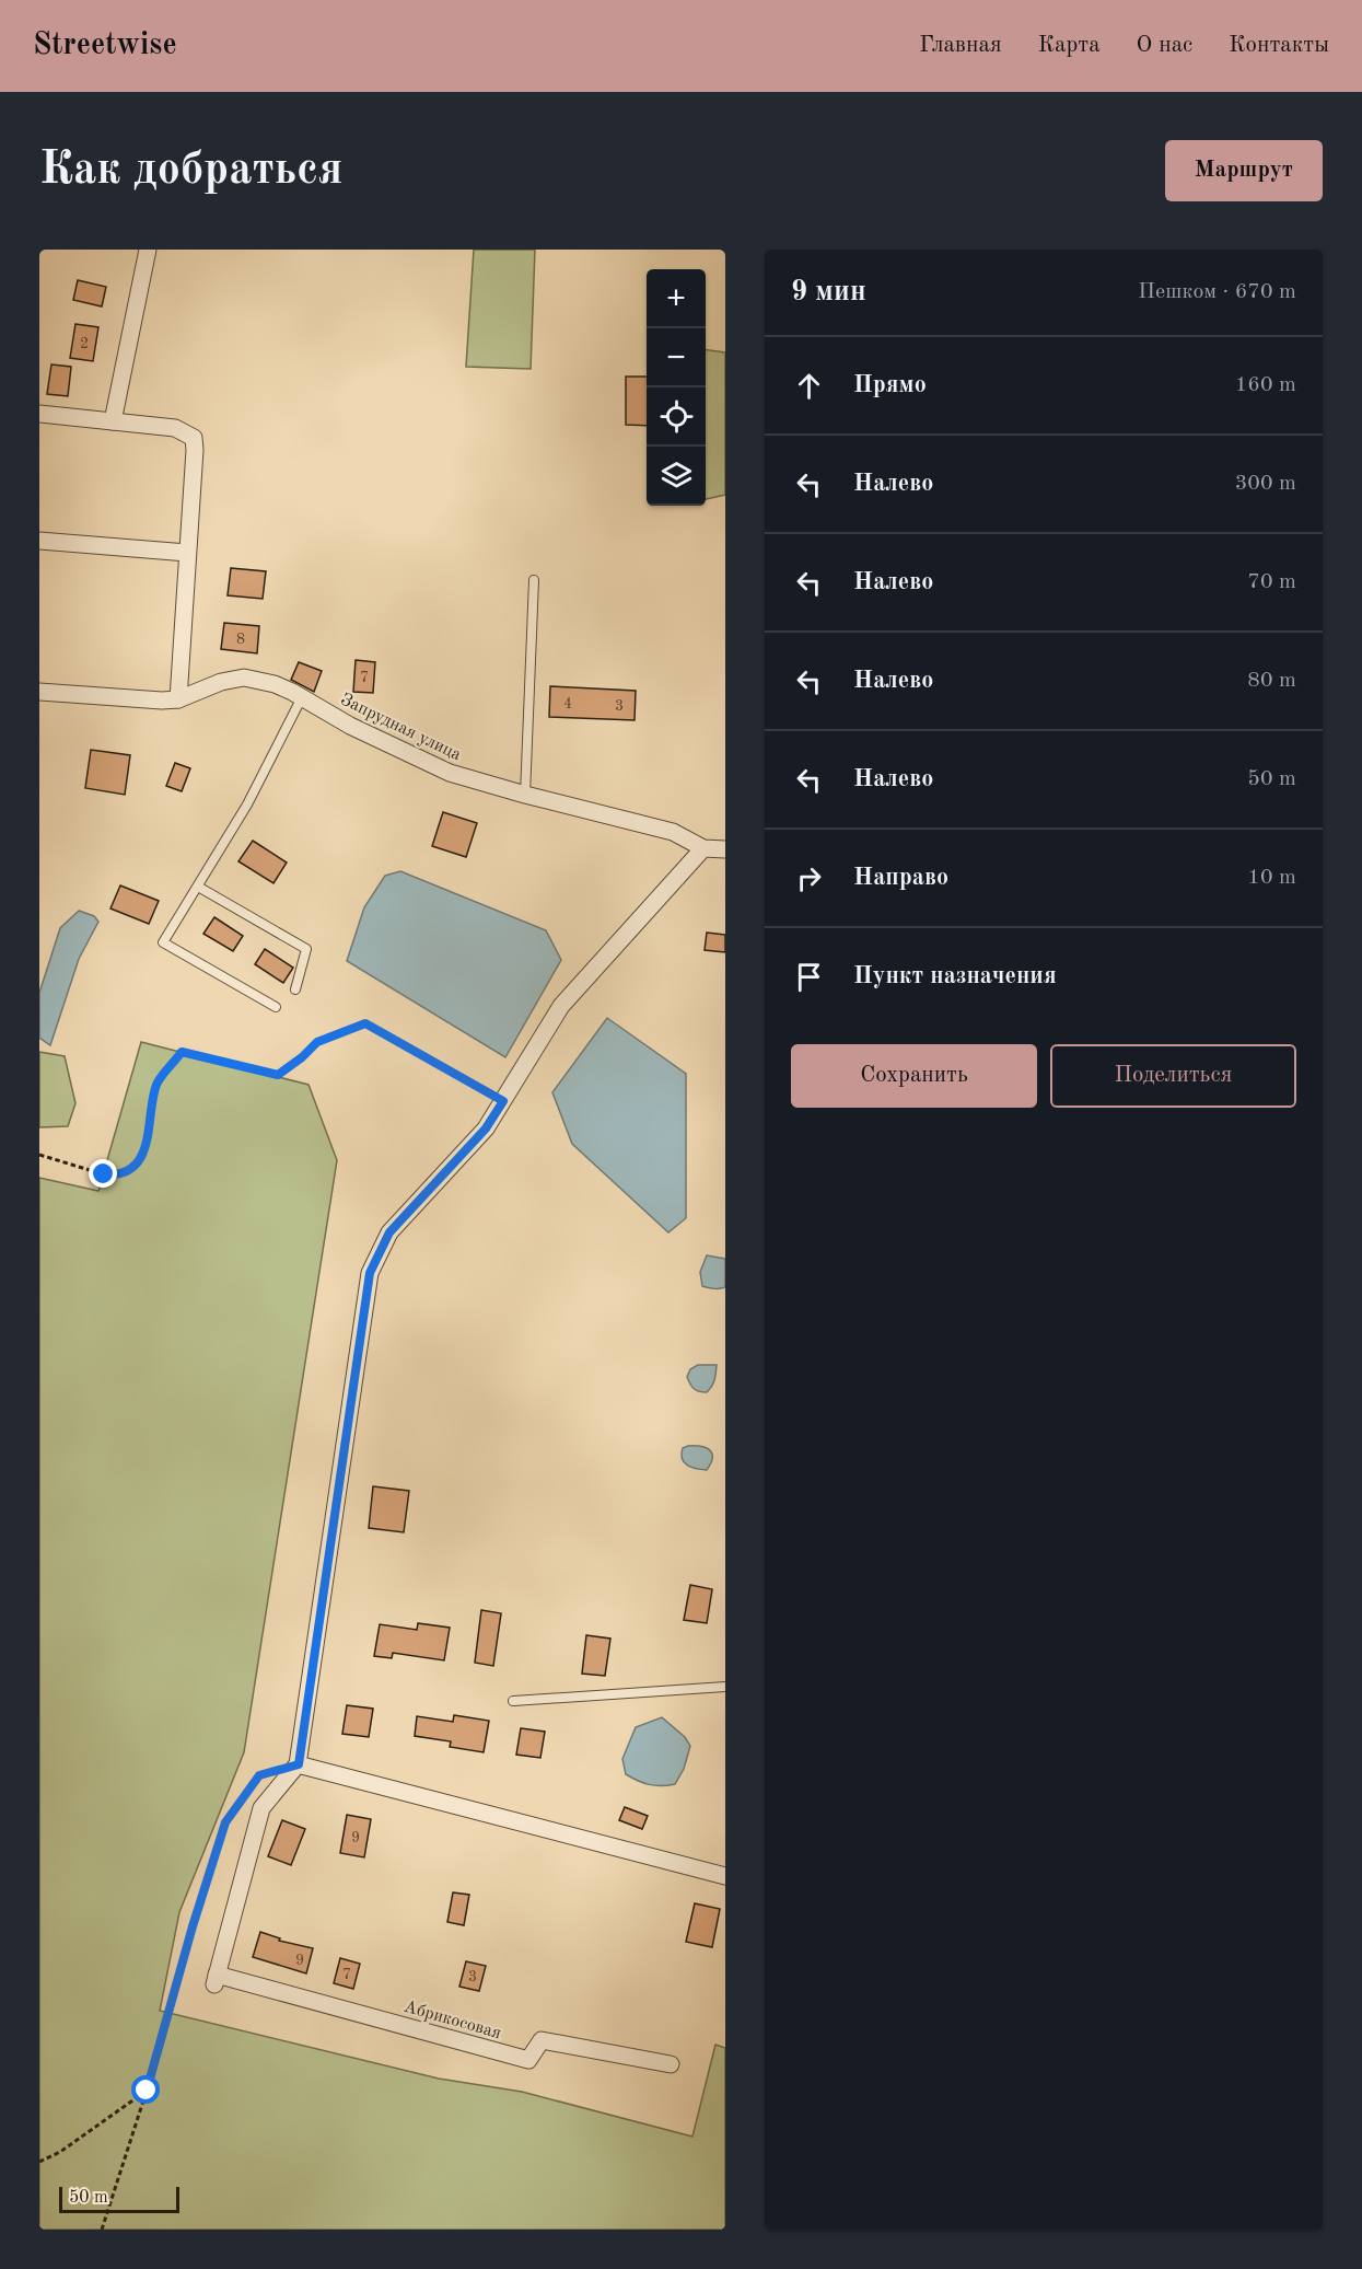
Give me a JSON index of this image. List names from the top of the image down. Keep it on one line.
{"streets":{"street":["Запрудная улица","Абрикосовая"]},"house_numbers":["2","8","7","4","3","9","9","7","3"],"scale_bar":"50 m","page":{"header":"Streetwise","nav":["Главная","Карта","О нас","Контакты"],"buttons":["Маршрут",["Сохранить","Поделиться"]],"title":"Как добраться","heading":["9 мин","Пешком · 670 m"],"map_buttons":["+","−"],"list":[["Прямо","160 m"],["Налево","300 m"],["Налево","70 m"],["Налево","80 m"],["Налево","50 m"],["Направо","10 m"],"Пункт назначения"],"scale":"50 m"}}
